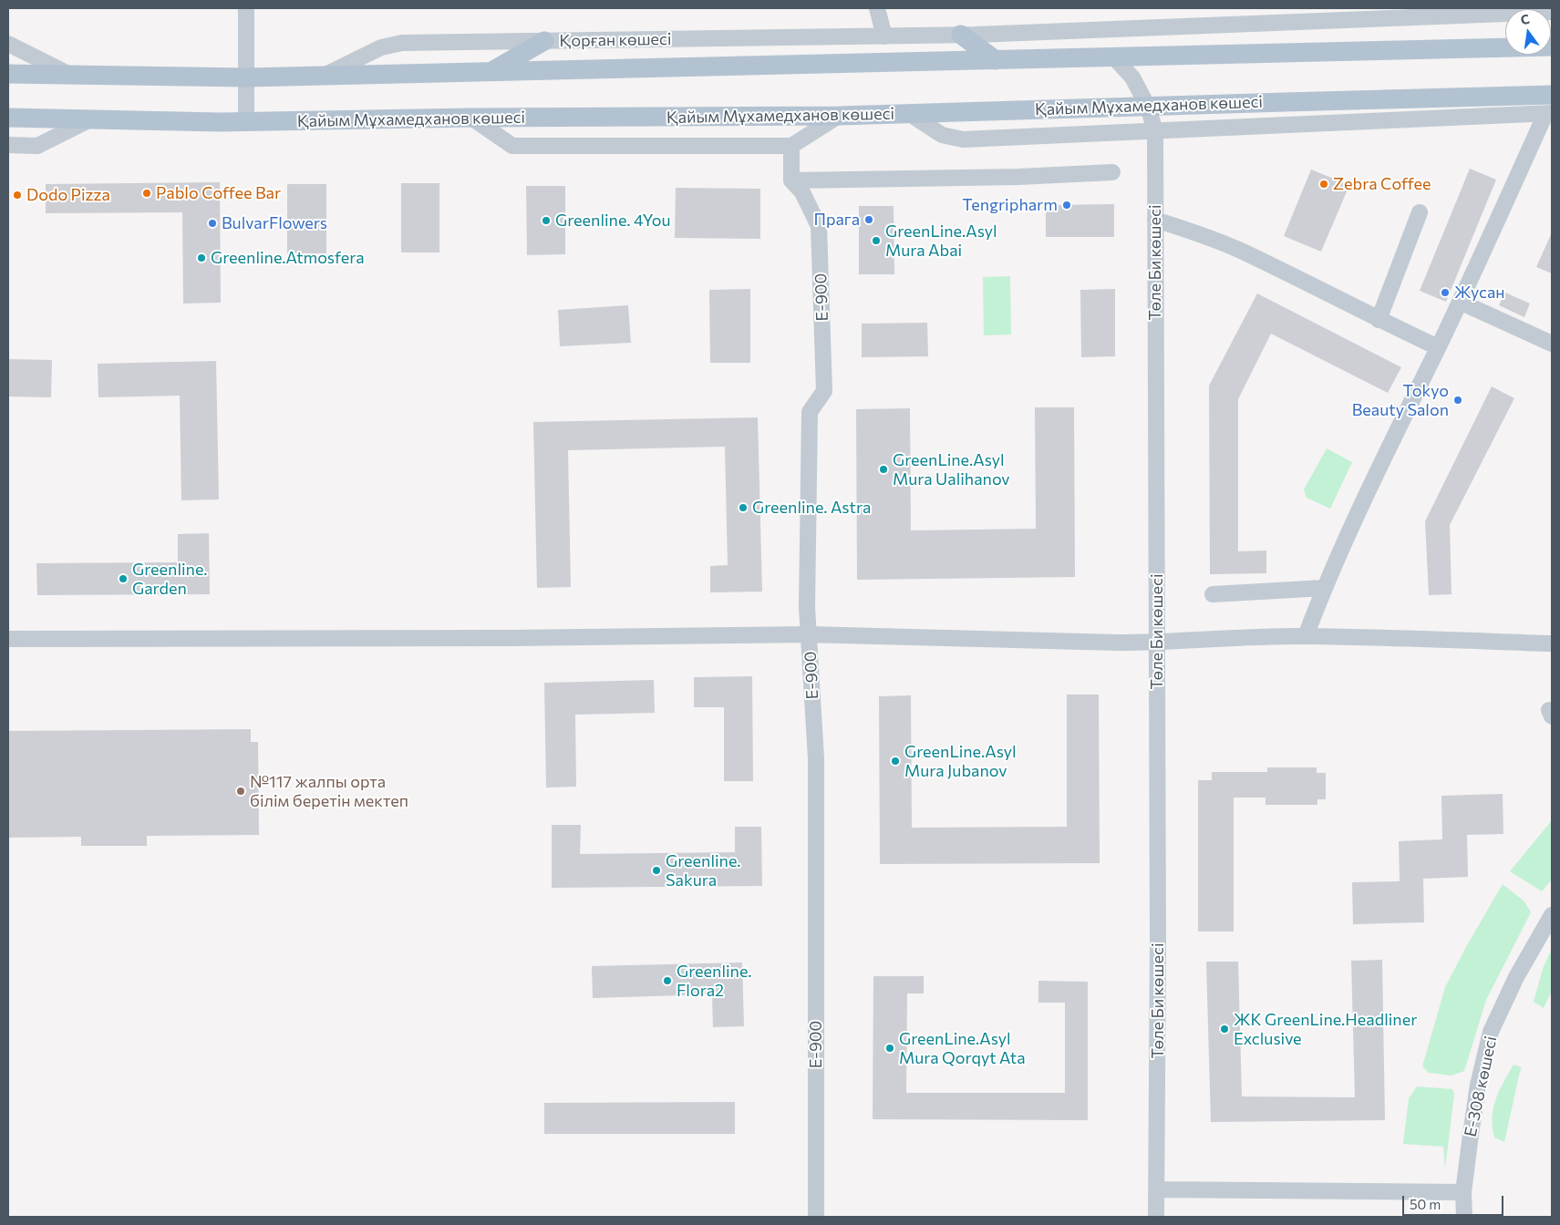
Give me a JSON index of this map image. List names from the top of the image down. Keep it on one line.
{"streets":{"main road":["Қайым Мұхамедханов көшесі"],"street":["Қорған көшесі","Төле Би көшесі","E-900","Е-308 көшесі"]},"crossings":[["Қайым Мұхамедханов көшесі","Төле Би көшесі"]],"places":["Zebra Coffee","Pablo Coffee Bar","Dodo Pizza","Tengripharm","Прага","Greenline. 4You","BulvarFlowers","GreenLine.Asyl Mura Abai","Greenline.Atmosfera","Жусан","Tokyo Beauty Salon","GreenLine.Asyl Mura Ualihanov","Greenline. Astra","Greenline. Garden","GreenLine.Asyl Mura Jubanov","№117 жалпы орта білім беретін мектеп","Greenline. Sakura","Greenline. Flora2","ЖК GreenLine.Headliner Exclusive","GreenLine.Asyl Mura Qorqyt Ata"],"scale_bar":"50 m","north":"top"}
